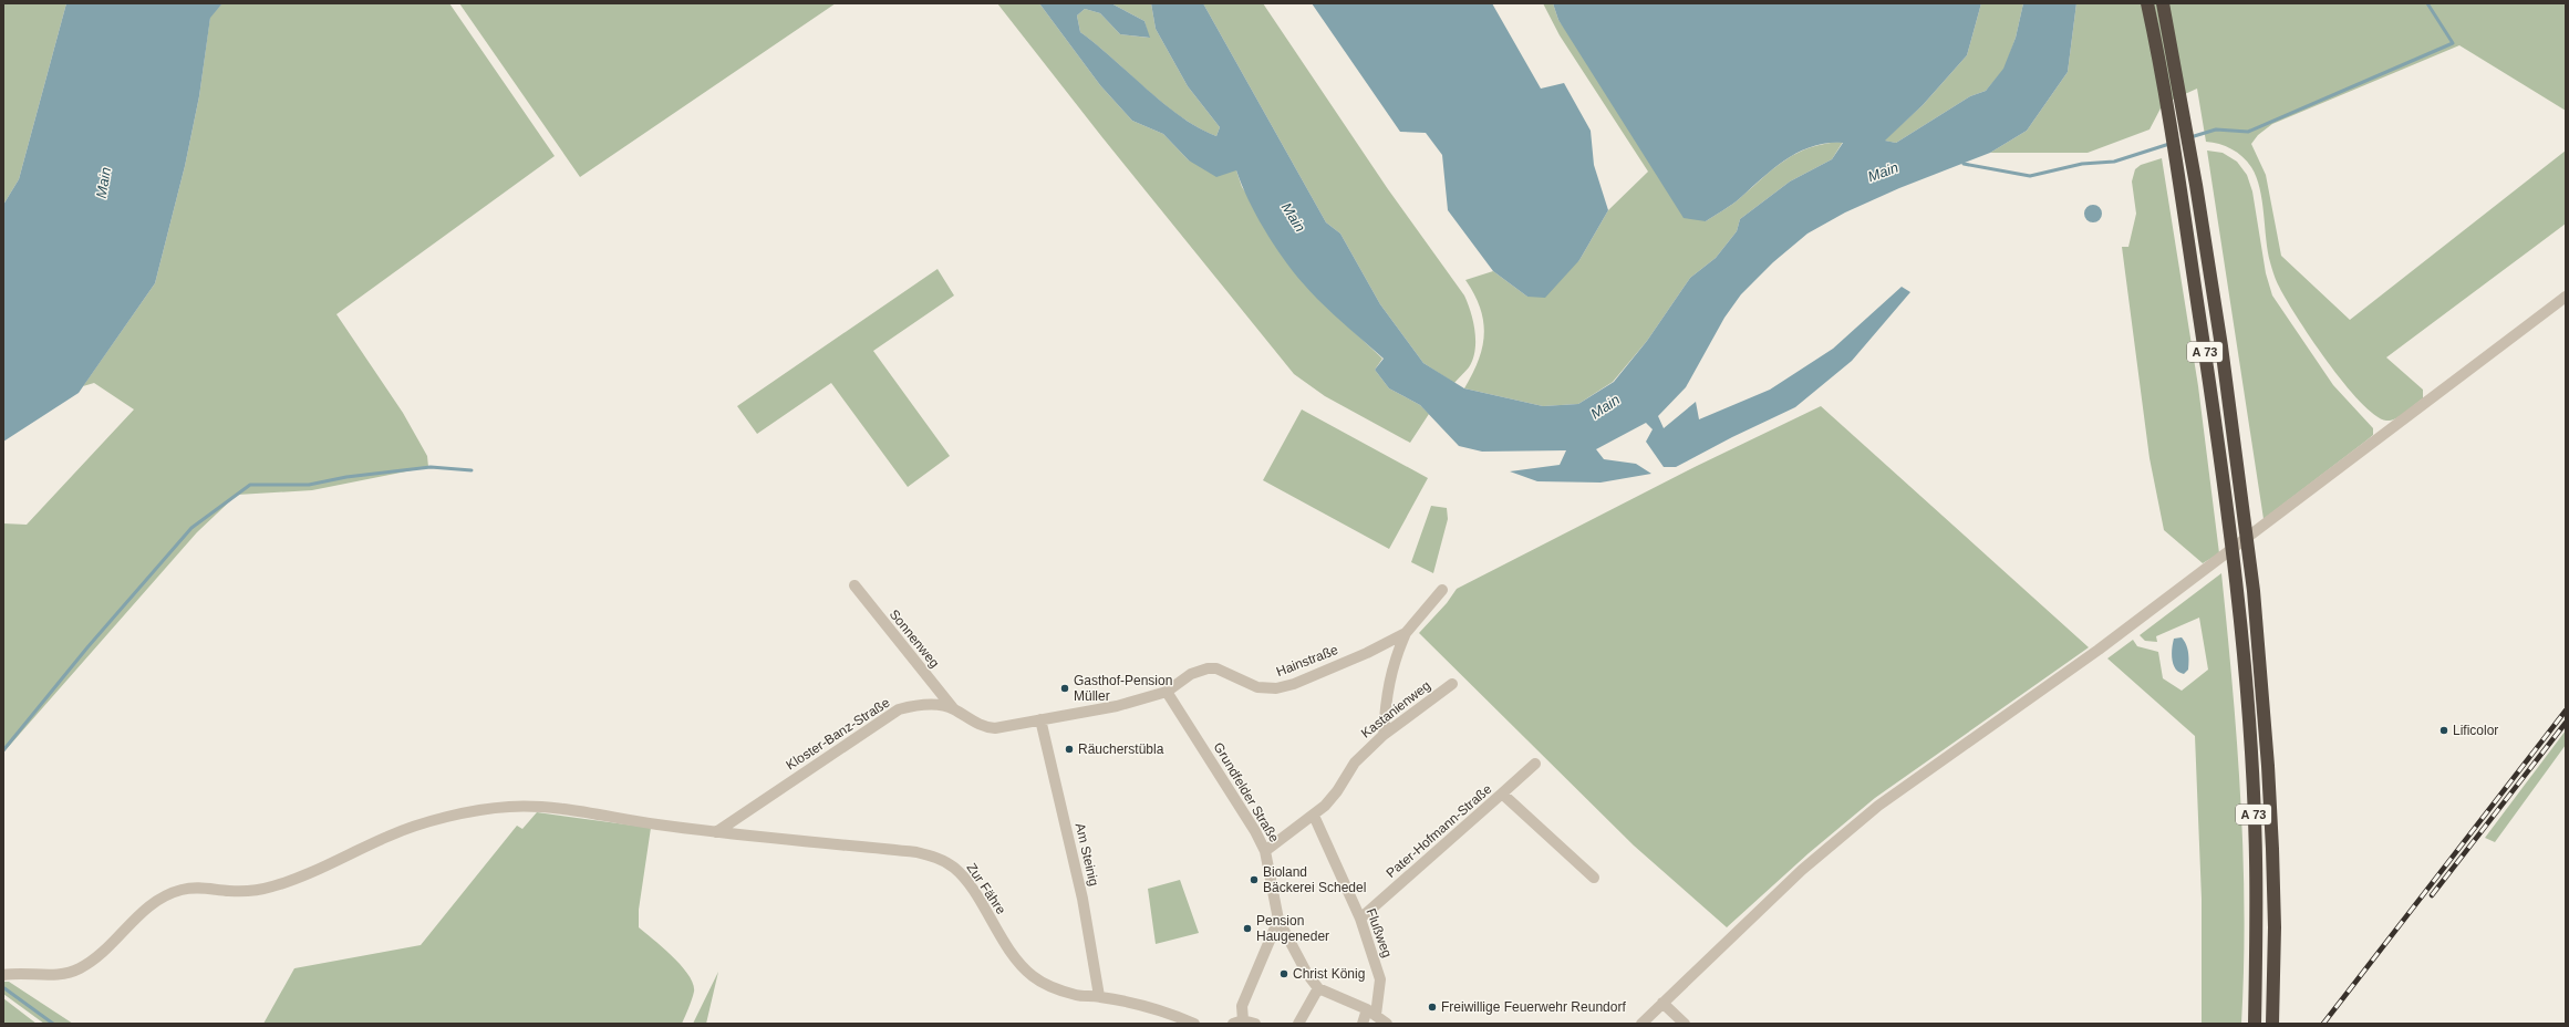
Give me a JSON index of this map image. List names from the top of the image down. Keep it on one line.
{"streets":{"highway":["A 73"],"street":["Sonnenweg","Hainstraße","Kastanienweg","Kloster-Banz-Straße","Grundfelder Straße","Pater-Hofmann-Straße","Am Steinig","Zur Fähre","Flußweg"]},"crossings":[["Sonnenweg","Kloster-Banz-Straße"],["Hainstraße","Kloster-Banz-Straße"],["Hainstraße","Grundfelder Straße"],["Kastanienweg","Grundfelder Straße"],["Kastanienweg","Flußweg"],["Kloster-Banz-Straße","Grundfelder Straße"],["Kloster-Banz-Straße","Am Steinig"],["Kloster-Banz-Straße","Zur Fähre"],["Pater-Hofmann-Straße","Flußweg"],["Am Steinig","Zur Fähre"]],"water":["Main"],"places":["Gasthof-Pension Müller","Lificolor","Räucherstübla","Bioland Bäckerei Schedel","Pension Haugeneder","Christ König","Freiwillige Feuerwehr Reundorf"]}
